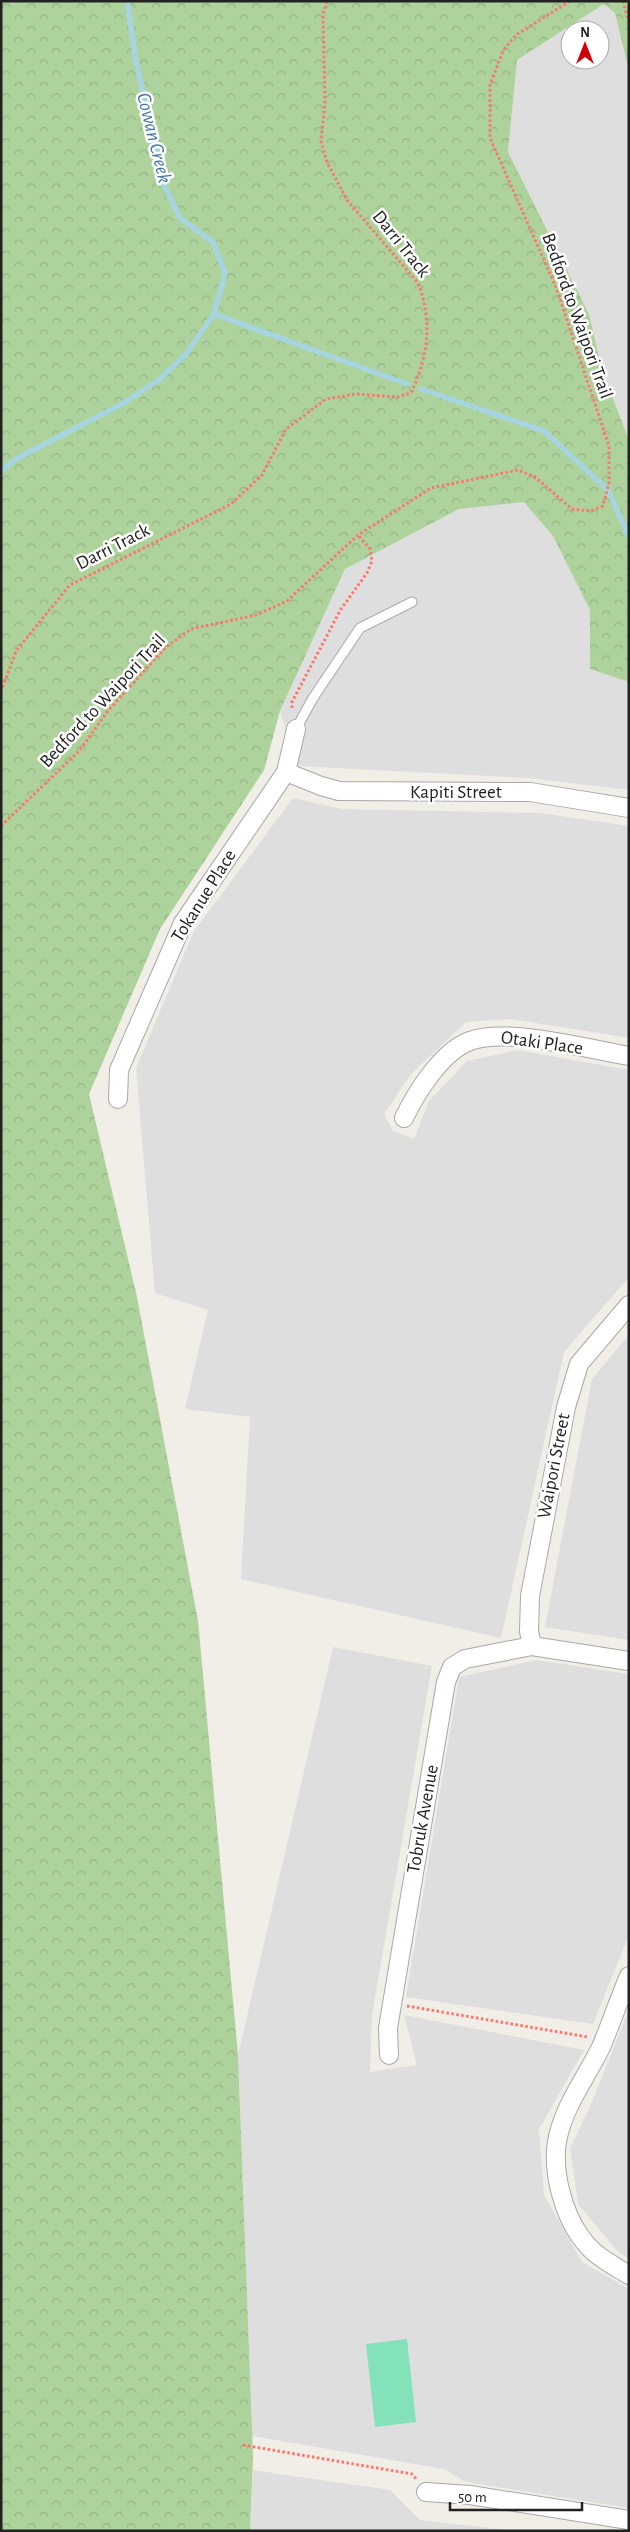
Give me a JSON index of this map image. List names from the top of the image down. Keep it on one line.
{"streets":{"street":["Kapiti Street","Tokanue Place","Otaki Place","Waipori Street","Tobruk Avenue"],"path":["Darri Track","Bedford to Waipori Trail"]},"crossings":[["Kapiti Street","Tokanue Place"],["Waipori Street","Tobruk Avenue"]],"water":["Cowan Creek"],"scale_bar":"50 m","north":"top"}
